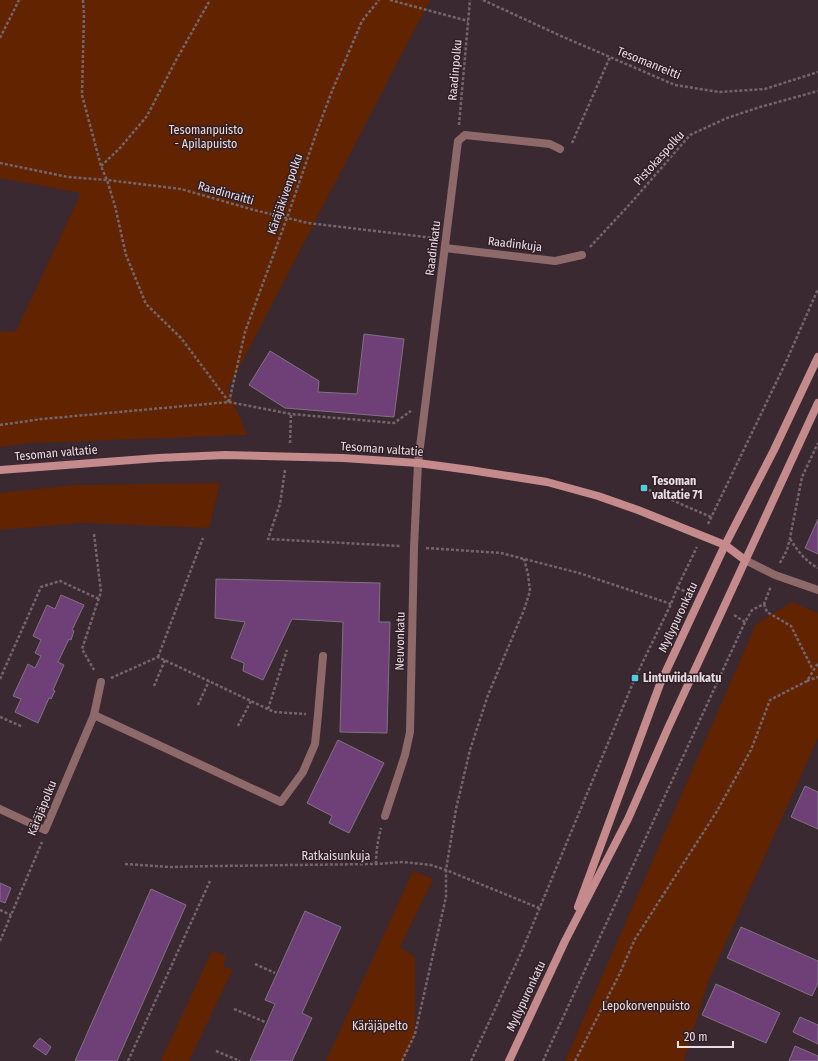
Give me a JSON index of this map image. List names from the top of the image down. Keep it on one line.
{"streets":{"main road":["Tesoman valtatie","Myllypuronkatu"],"street":["Raadinkuja","Raadinkatu","Neuvonkatu","Käräjäpolku"],"path":["Tesomanreitti","Raadinpolku","Pistokaspolku","Raadinraitti","Käräjäkivenpolku","Ratkaisunkuja"]},"crossings":[["Raadinpolku","Raadinkatu"],["Pistokaspolku","Raadinkuja"],["Raadinraitti","Käräjäkivenpolku"],["Raadinraitti","Raadinkuja"],["Raadinraitti","Raadinkatu"],["Raadinkuja","Raadinkatu"],["Raadinkatu","Tesoman valtatie"],["Raadinkatu","Neuvonkatu"],["Tesoman valtatie","Myllypuronkatu"],["Tesoman valtatie","Neuvonkatu"]],"parks":["Tesomanpuisto - Apilapuisto","Lepokorvenpuisto","Käräjäpelto"],"places":{"transit":["Tesoman valtatie 71","Lintuviidankatu"]},"scale_bar":"20 m"}
